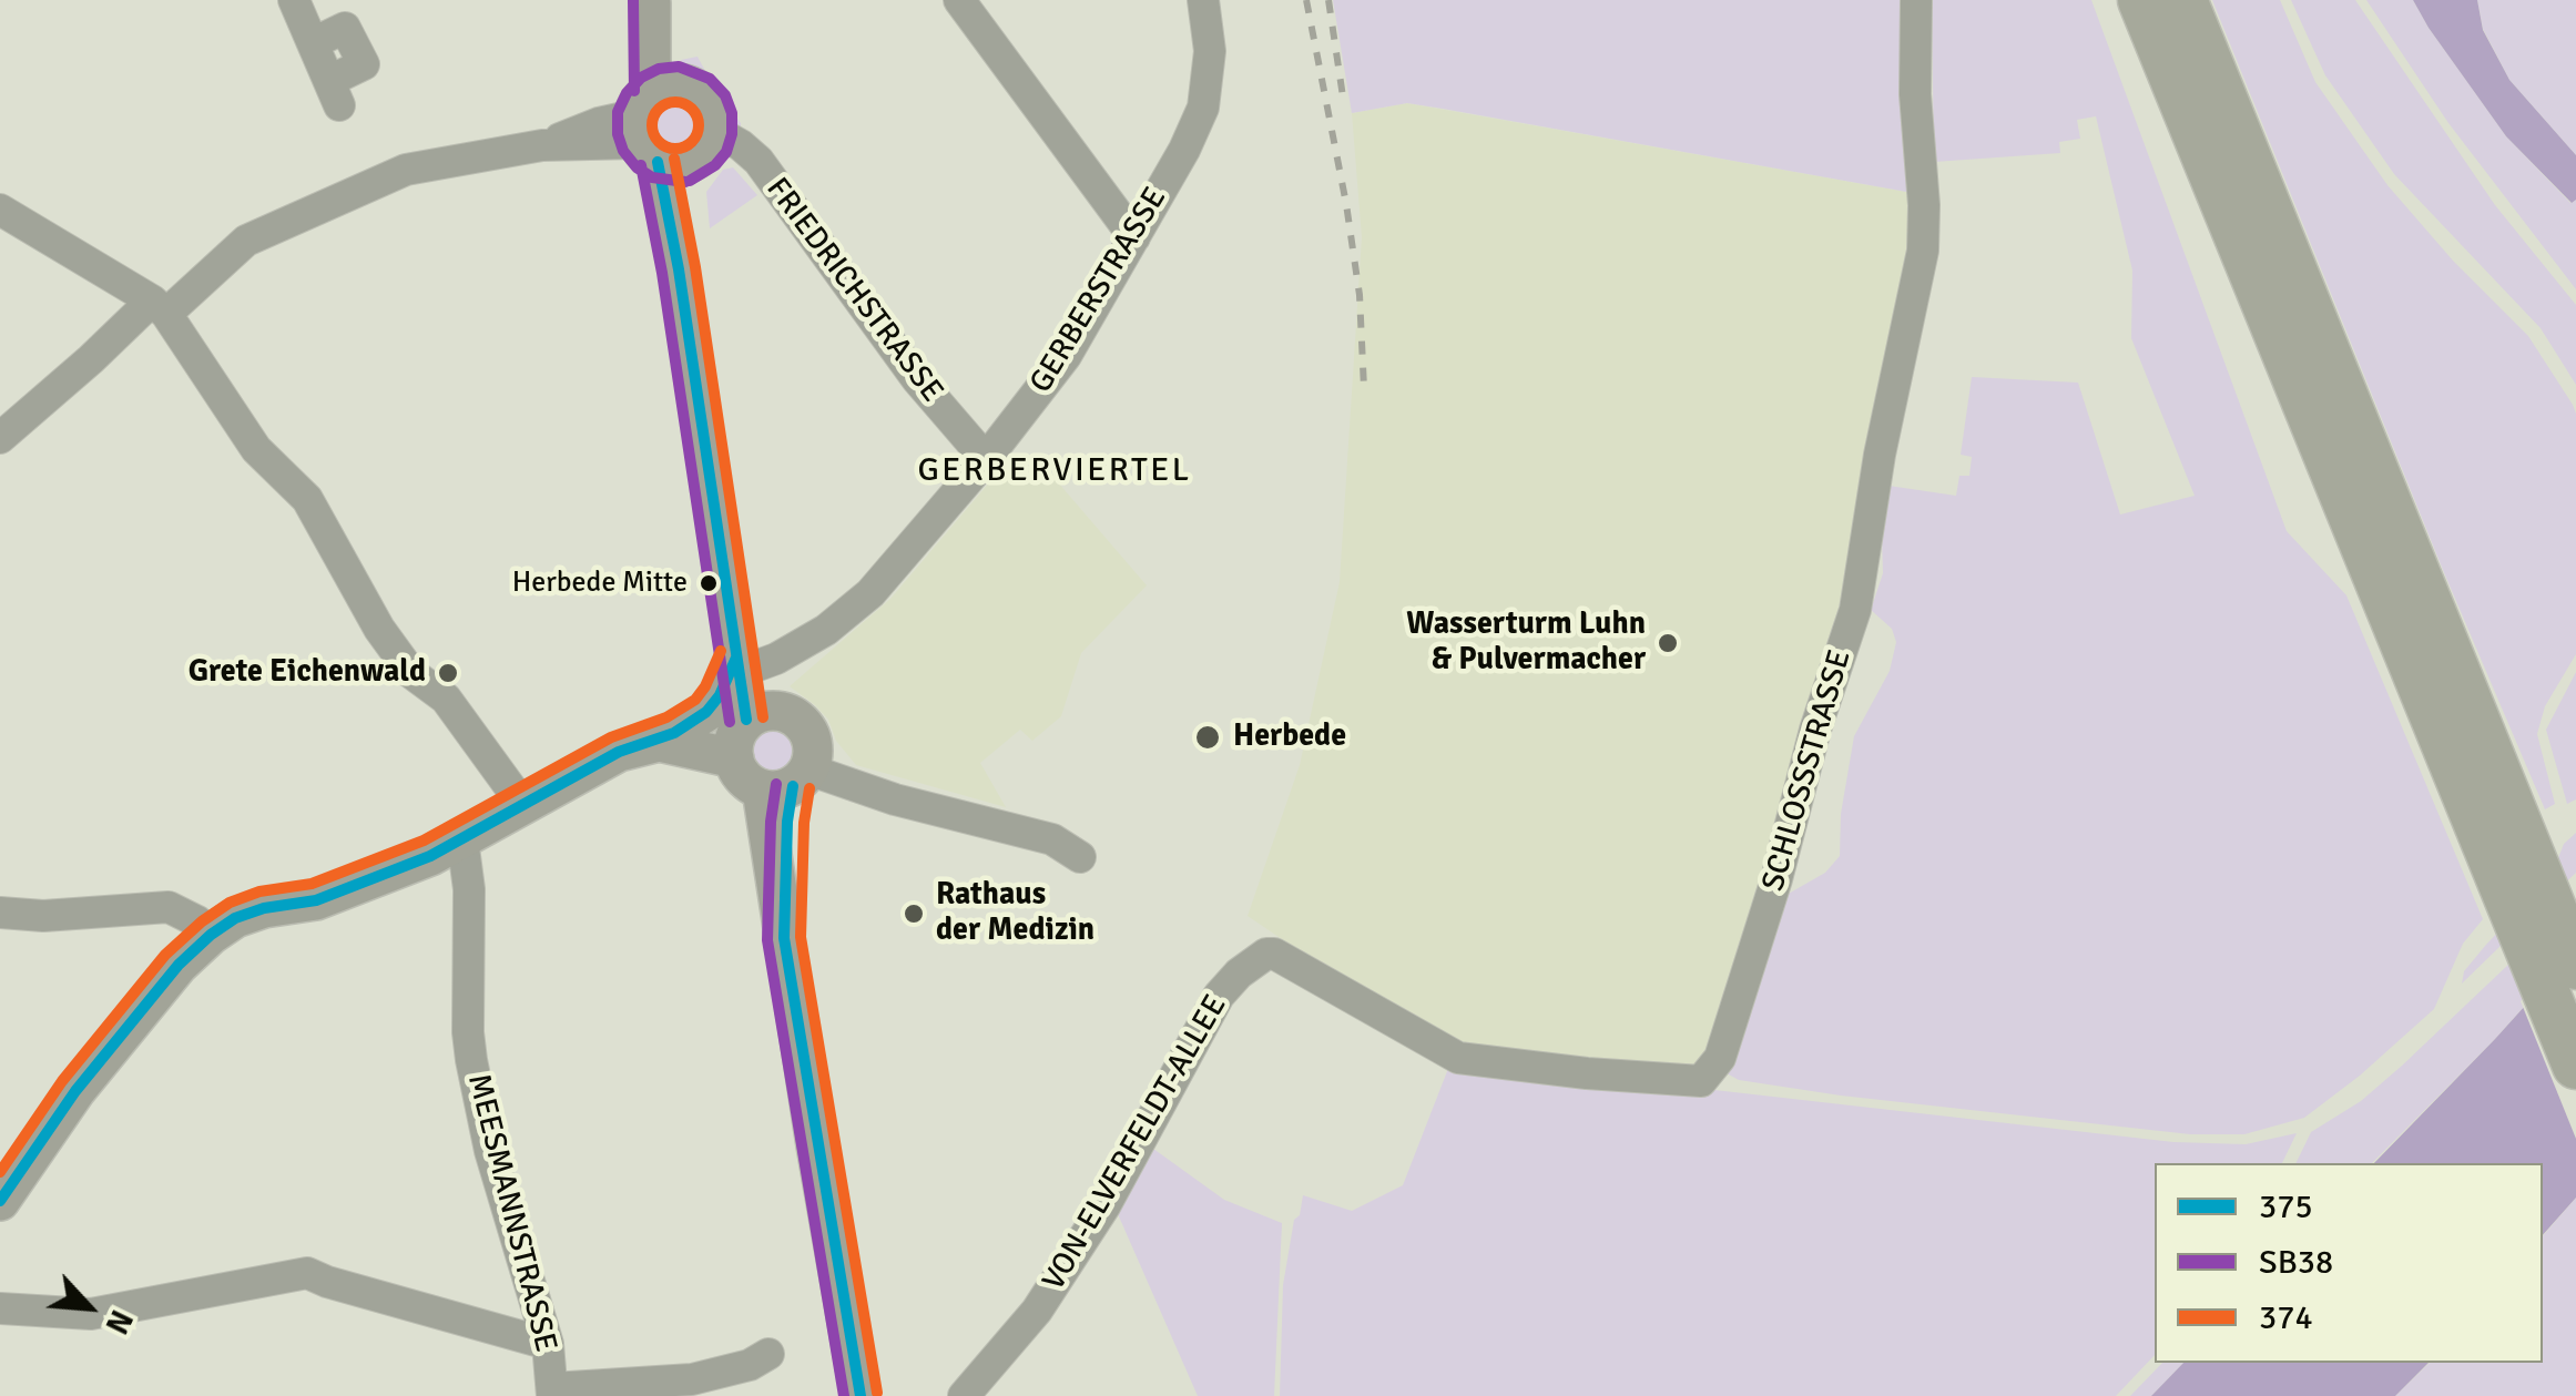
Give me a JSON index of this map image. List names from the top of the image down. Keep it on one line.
{"streets":{"street":["FRIEDRICHSTRASSE","GERBERSTRASSE","SCHLOSSSTRASSE","VON-ELVERFELDT-ALLEE","MEESMANNSTRASSE"]},"crossings":[["FRIEDRICHSTRASSE","GERBERSTRASSE"],["SCHLOSSSTRASSE","VON-ELVERFELDT-ALLEE"]],"districts":["GERBERVIERTEL"],"places":["Herbede Mitte","Wasserturm Luhn & Pulvermacher","Grete Eichenwald","Herbede","Rathaus der Medizin"],"lines":["transit line SB38","transit line 374","transit line 375"],"legend":["375","SB38","374"],"north":"bottom right"}
